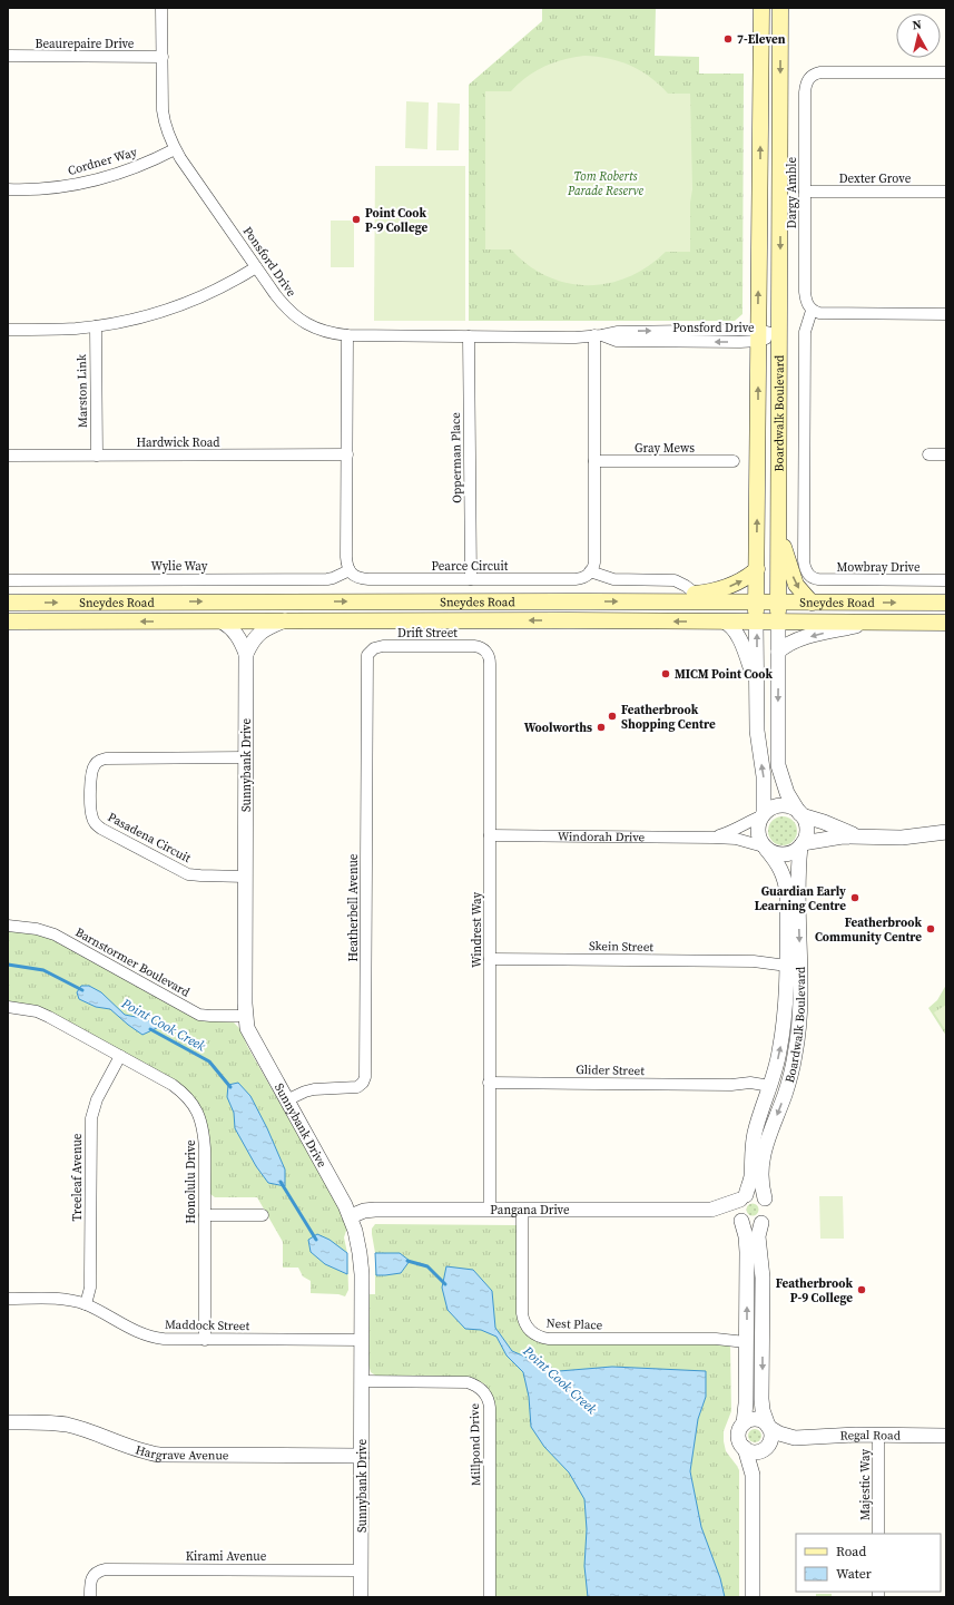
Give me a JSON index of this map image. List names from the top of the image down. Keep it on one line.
{"streets":{"main road":["Boardwalk Boulevard","Sneydes Road"],"street":["Beaurepaire Drive","Cordner Way","Dexter Grove","Dargy Amble","Ponsford Drive","Marston Link","Hardwick Road","Gray Mews","Opperman Place","Wylie Way","Pearce Circuit","Mowbray Drive","Drift Street","Sunnybank Drive","Windorah Drive","Pasadena Circuit","Heatherbell Avenue","Windrest Way","Skein Street","Barnstormer Boulevard","Glider Street","Treeleaf Avenue","Honolulu Drive","Pangana Drive","Nest Place","Maddock Street","Regal Road","Millpond Drive","Hargrave Avenue","Majestic Way","Kirami Avenue"]},"crossings":[["Beaurepaire Drive","Ponsford Drive"],["Cordner Way","Ponsford Drive"],["Dexter Grove","Dargy Amble"],["Dargy Amble","Mowbray Drive"],["Ponsford Drive","Boardwalk Boulevard"],["Ponsford Drive","Opperman Place"],["Marston Link","Hardwick Road"],["Boardwalk Boulevard","Sneydes Road"],["Boardwalk Boulevard","Windorah Drive"],["Boardwalk Boulevard","Skein Street"],["Boardwalk Boulevard","Glider Street"],["Boardwalk Boulevard","Pangana Drive"],["Opperman Place","Pearce Circuit"],["Wylie Way","Pearce Circuit"],["Sneydes Road","Sunnybank Drive"],["Drift Street","Heatherbell Avenue"],["Drift Street","Windrest Way"],["Sunnybank Drive","Pasadena Circuit"],["Sunnybank Drive","Heatherbell Avenue"],["Sunnybank Drive","Barnstormer Boulevard"],["Sunnybank Drive","Pangana Drive"],["Sunnybank Drive","Maddock Street"],["Sunnybank Drive","Millpond Drive"],["Sunnybank Drive","Hargrave Avenue"],["Sunnybank Drive","Kirami Avenue"],["Windorah Drive","Windrest Way"],["Windrest Way","Skein Street"],["Windrest Way","Glider Street"],["Windrest Way","Pangana Drive"],["Treeleaf Avenue","Honolulu Drive"],["Treeleaf Avenue","Maddock Street"],["Honolulu Drive","Maddock Street"],["Pangana Drive","Nest Place"],["Regal Road","Majestic Way"]],"water":["Point Cook Creek"],"parks":["Tom Roberts Parade Reserve"],"places":["7-Eleven","Point Cook P-9 College","MICM Point Cook","Featherbrook Shopping Centre","Woolworths","Guardian Early Learning Centre","Featherbrook Community Centre","Featherbrook P-9 College"],"legend":["Road","Water"],"north":"top"}
